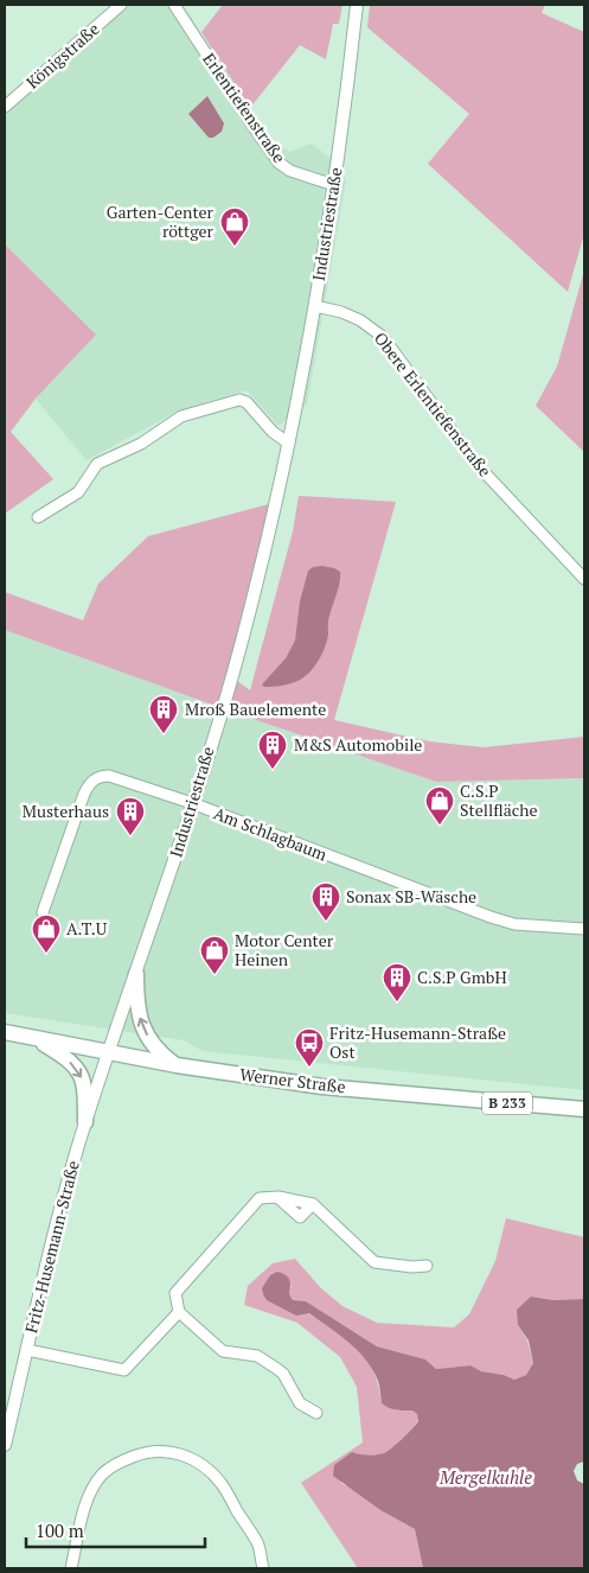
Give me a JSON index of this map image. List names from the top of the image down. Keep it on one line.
{"streets":{"main road":["Werner Straße","B 233"],"street":["Königstraße","Erlentiefenstraße","Industriestraße","Obere Erlentiefenstraße","Am Schlagbaum","Fritz-Husemann-Straße"]},"crossings":[["Erlentiefenstraße","Industriestraße"],["Industriestraße","Obere Erlentiefenstraße"],["Industriestraße","Am Schlagbaum"],["Industriestraße","Werner Straße"],["Industriestraße","Fritz-Husemann-Straße"],["Werner Straße","Fritz-Husemann-Straße"]],"water":["Mergelkuhle"],"places":{"shop":["Garten-Center röttger","C.S.P Stellfläche","A.T.U","Motor Center Heinen"],"building":["Mroß Bauelemente","M&S Automobile","Musterhaus","Sonax SB-Wäsche","C.S.P GmbH"],"bus stop":["Fritz-Husemann-Straße Ost"]},"scale_bar":"100 m"}
